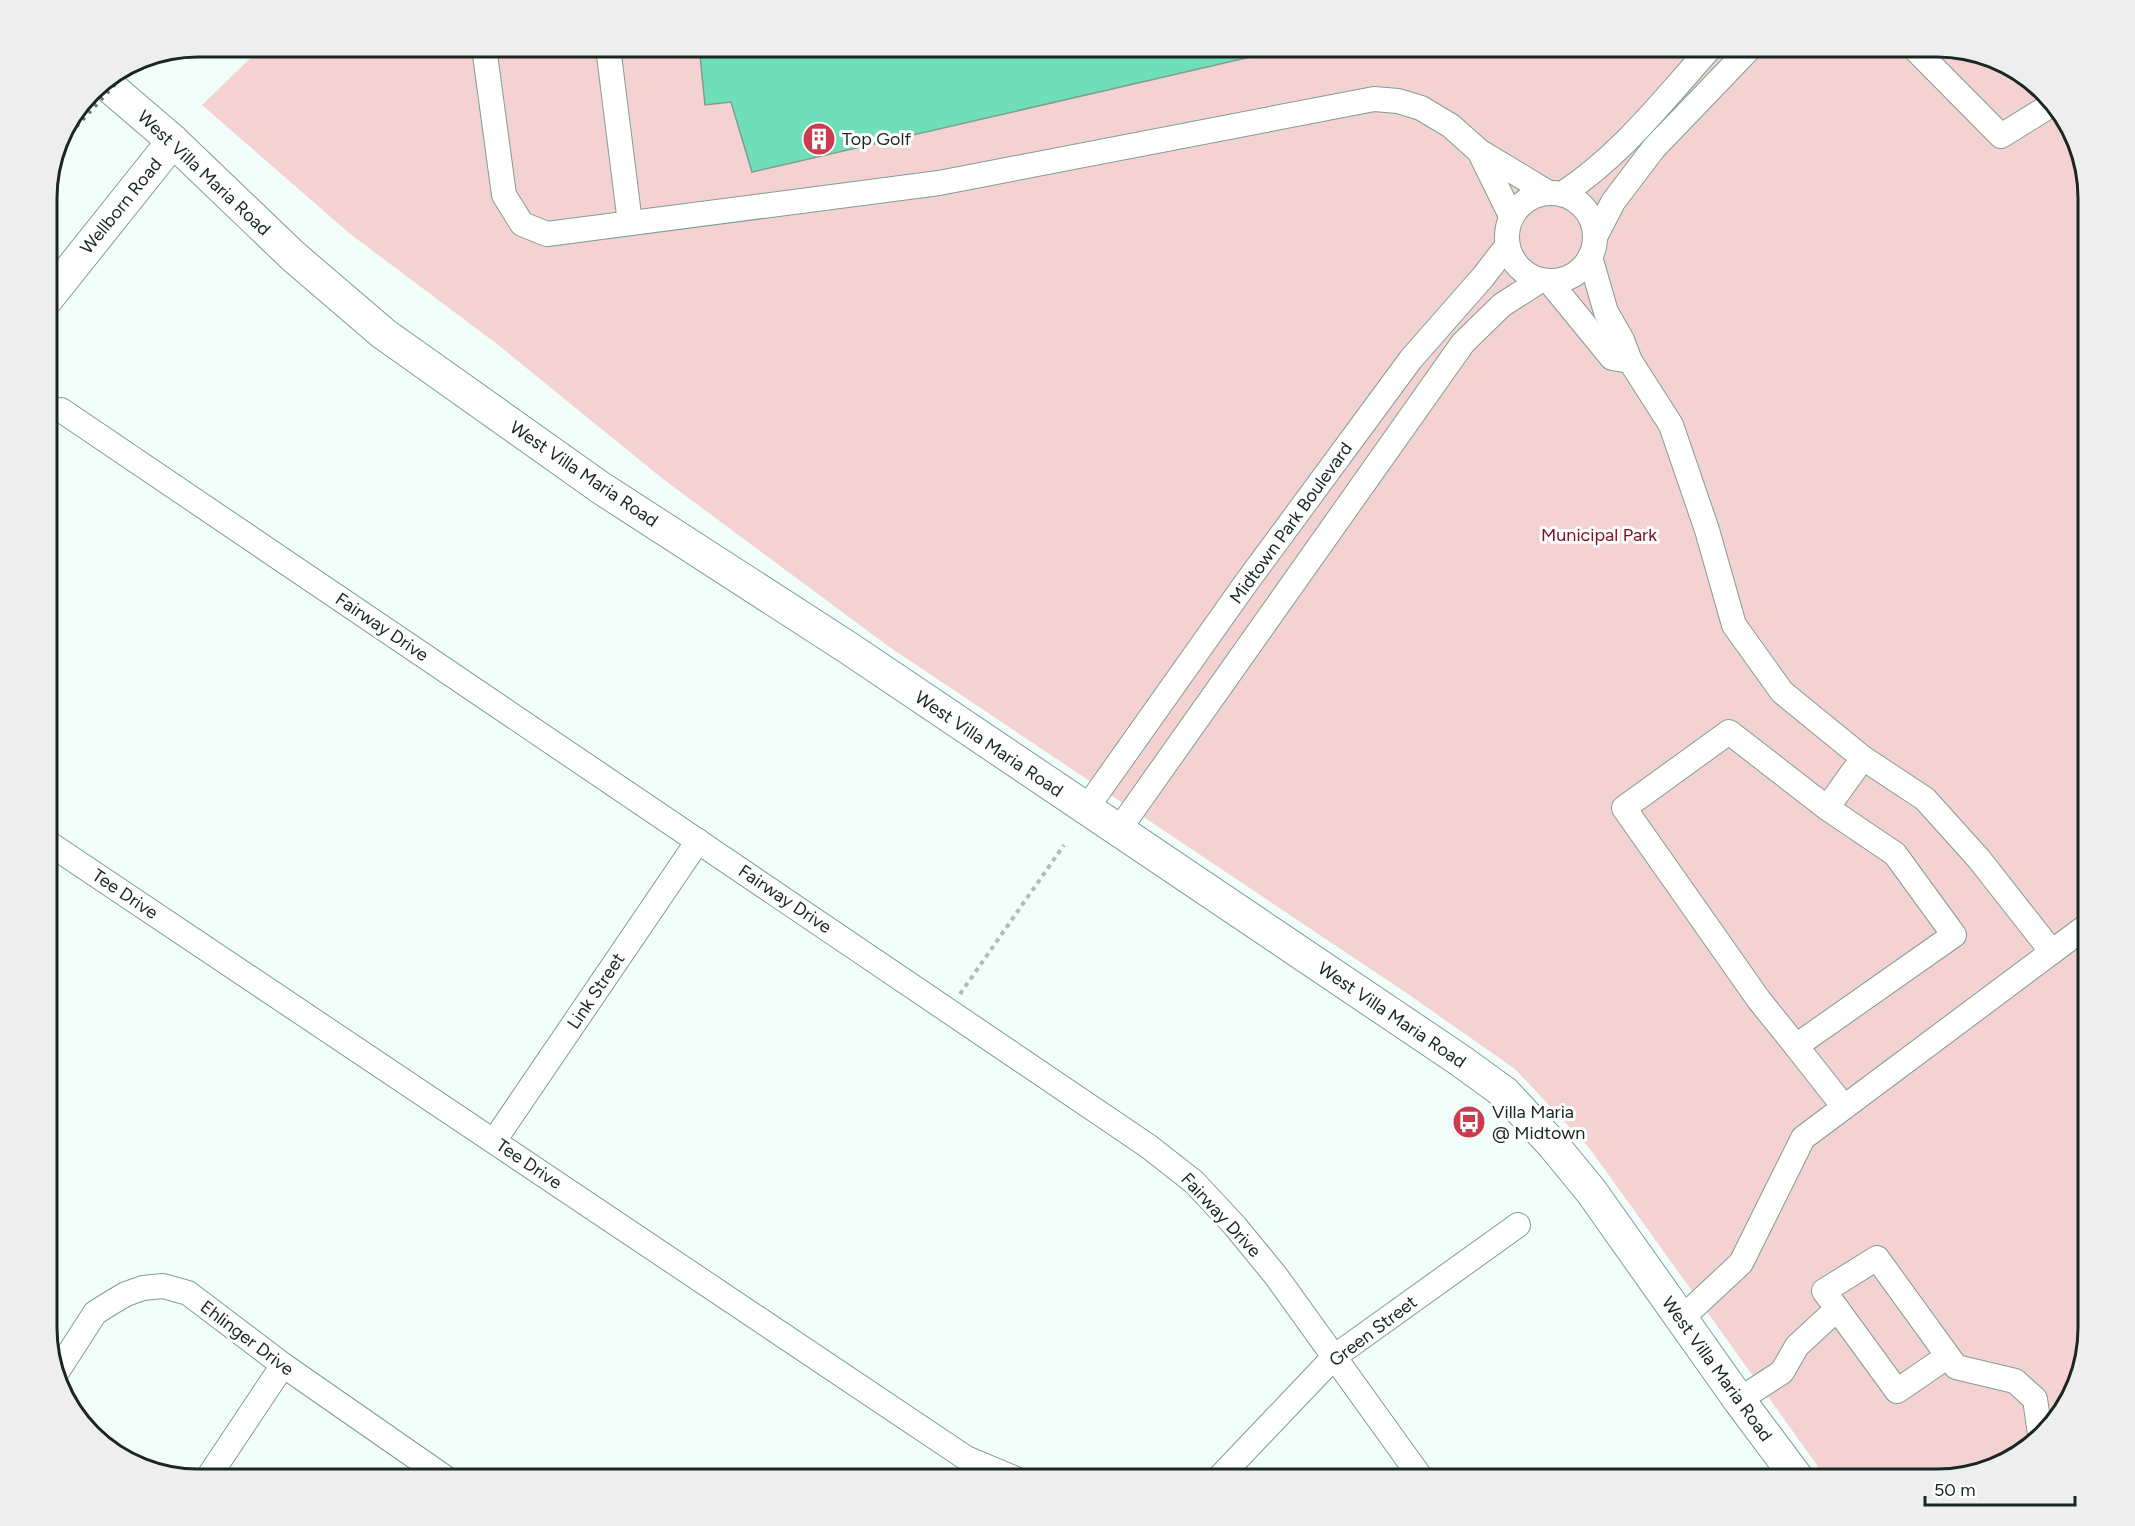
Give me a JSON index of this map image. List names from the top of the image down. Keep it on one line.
{"streets":{"main road":["West Villa Maria Road","Wellborn Road"],"street":["Midtown Park Boulevard","Fairway Drive","Tee Drive","Link Street","Green Street","Ehlinger Drive"]},"crossings":[["West Villa Maria Road","Wellborn Road"],["West Villa Maria Road","Midtown Park Boulevard"],["Fairway Drive","Link Street"],["Fairway Drive","Green Street"],["Tee Drive","Link Street"]],"parks":["Municipal Park"],"places":{"building":["Top Golf"],"bus stop":["Villa Maria @ Midtown"]},"scale_bar":"50 m"}
